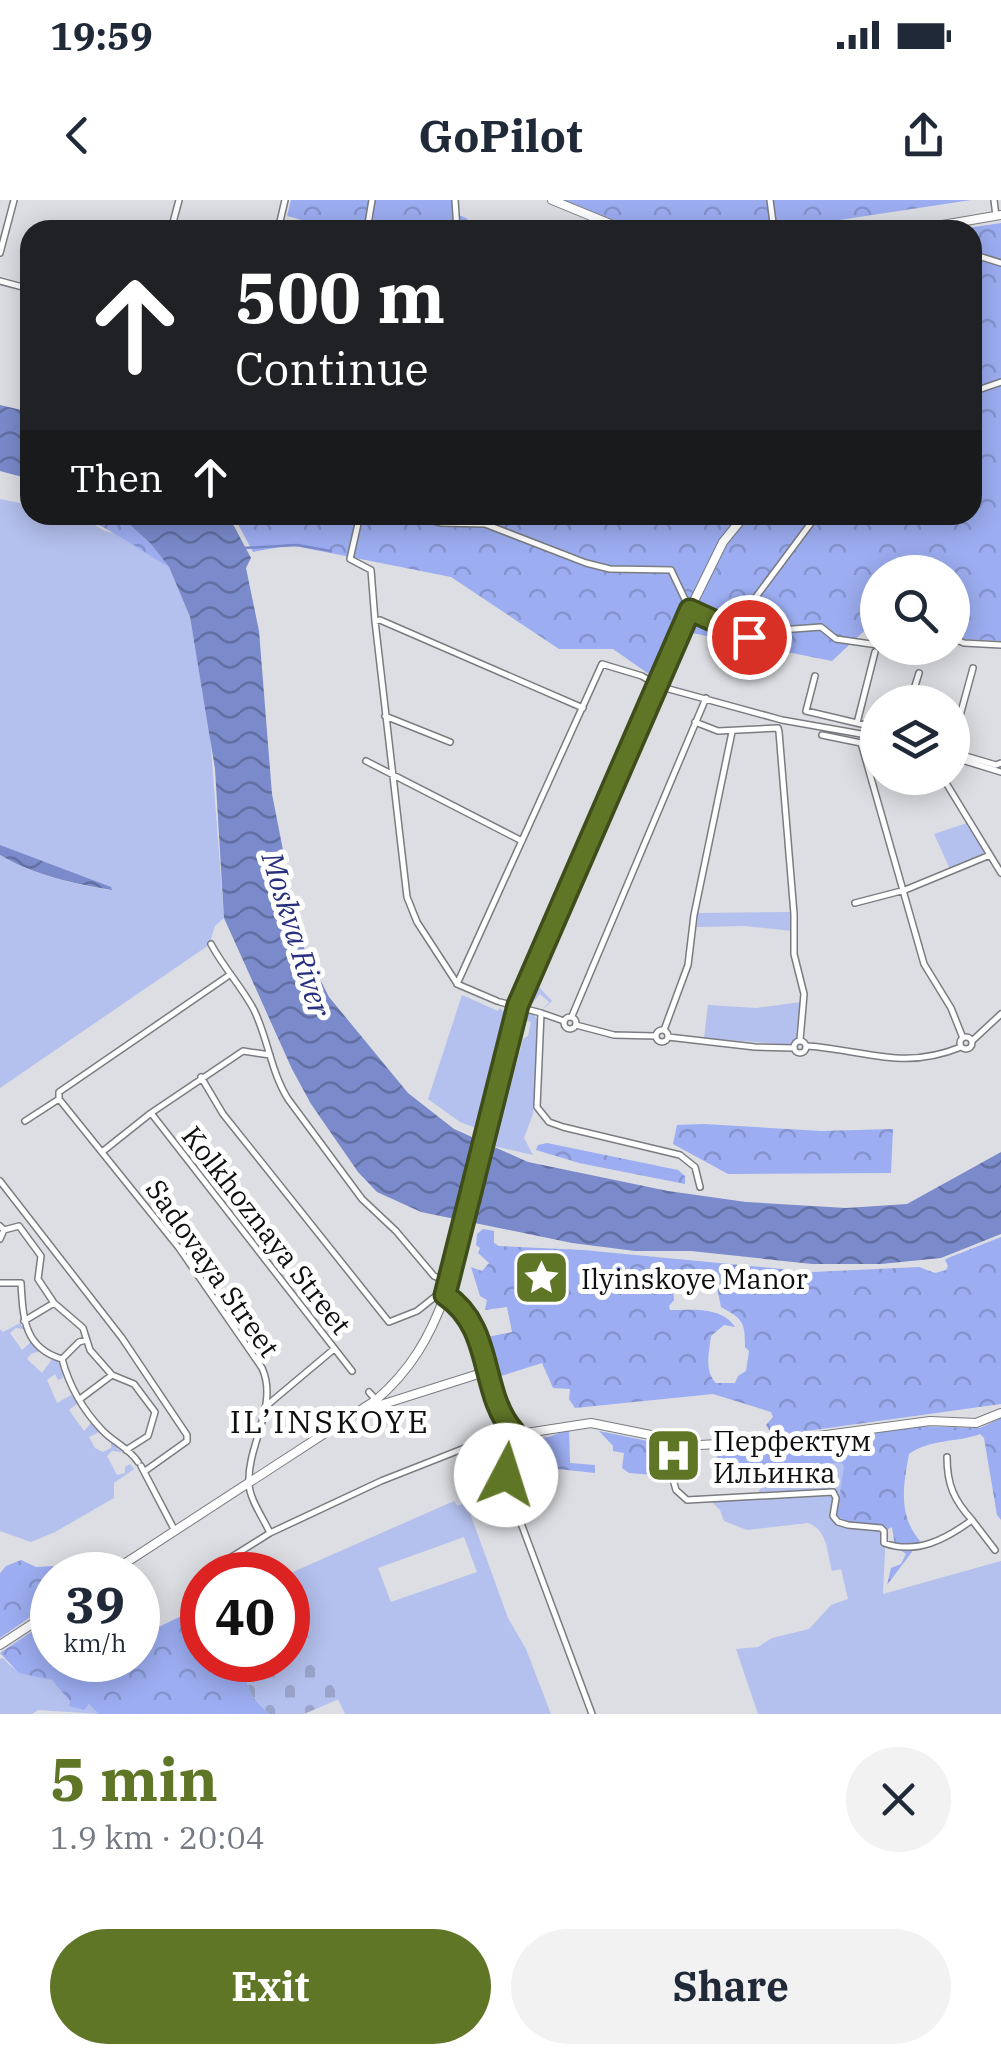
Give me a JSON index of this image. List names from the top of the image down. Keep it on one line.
{"streets":{"street":["Kolkhoznaya Street","Sadovaya Street"]},"districts":["IL’INSKOYE"],"water":["Moskva River"],"places":{"place":["Ilyinskoye Manor"],"hospital":["Перфектум Ильинка"]},"page":{"status":"19:59","header":"GoPilot","turn":["500 m","Continue"],"then":"Then","speed":"39 km/h","limit":"40","heading":["5 min","1.9 km · 20:04"],"buttons":["Exit","Share"]}}
